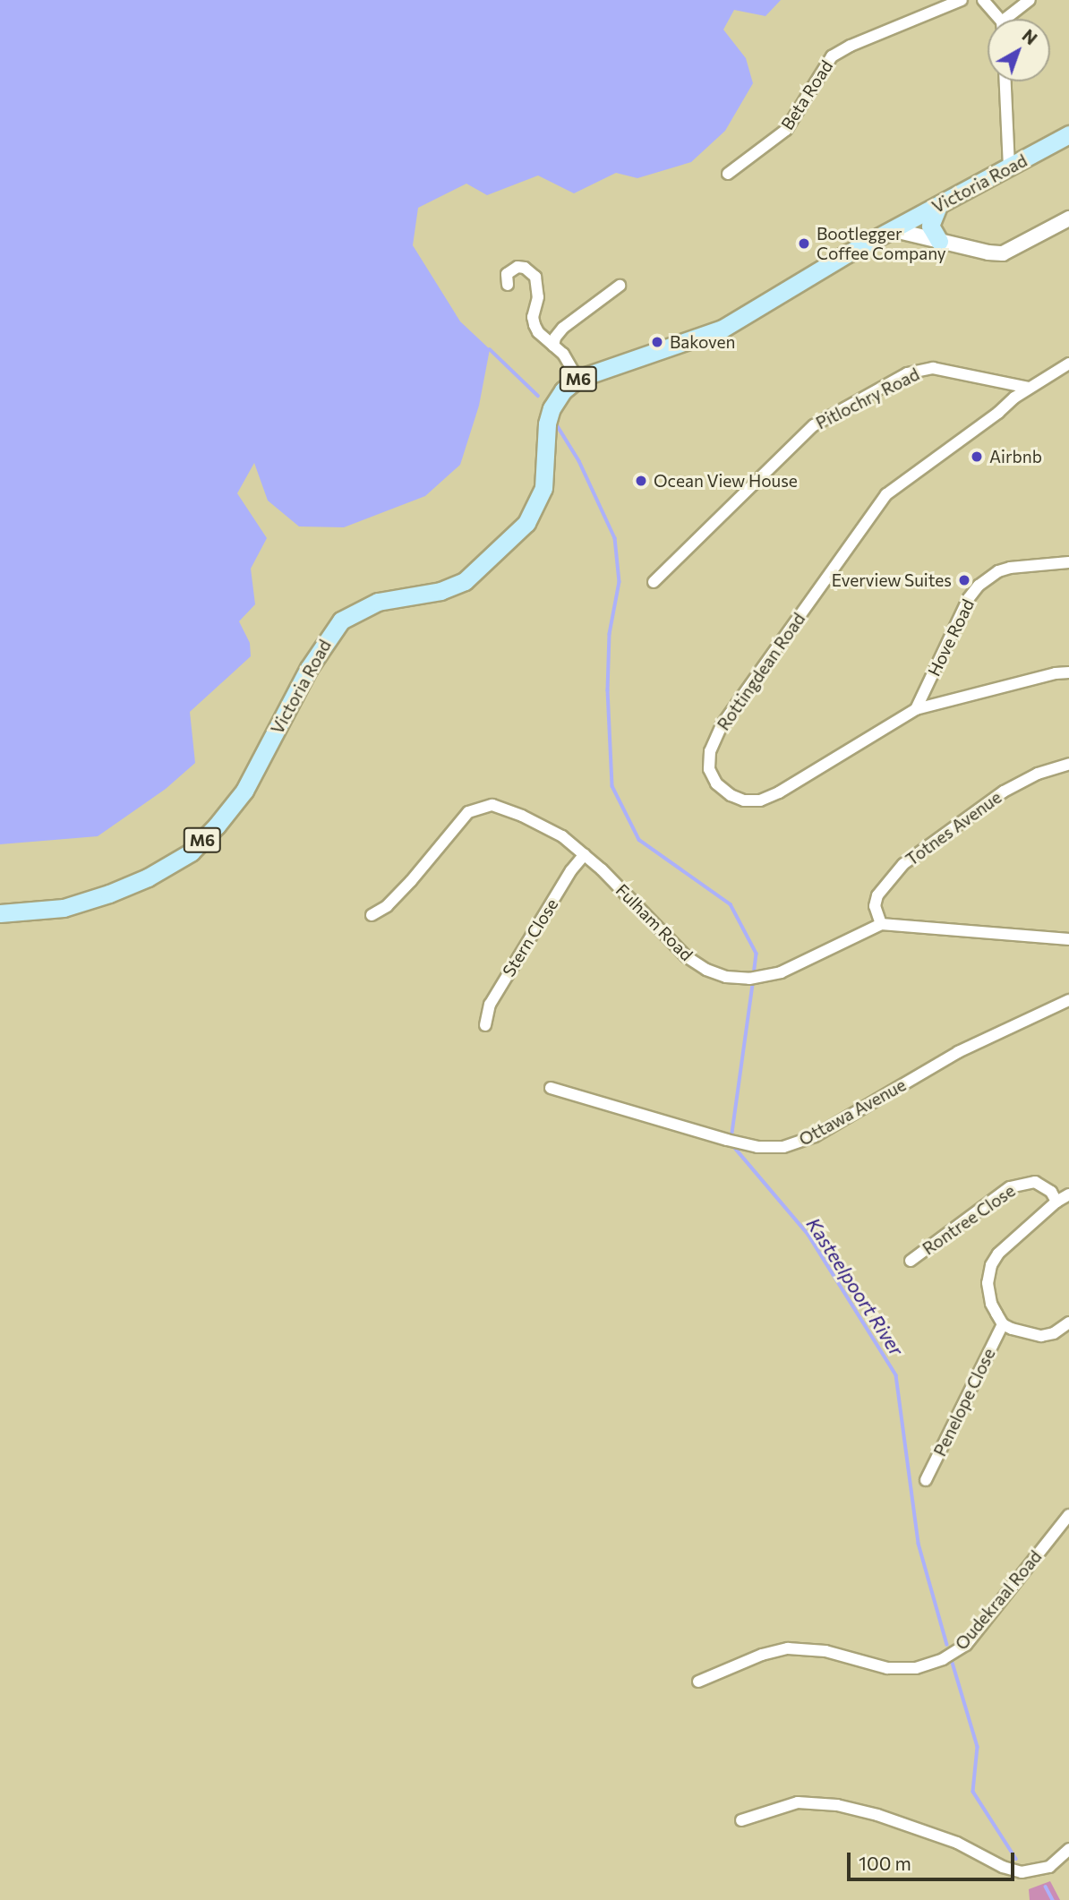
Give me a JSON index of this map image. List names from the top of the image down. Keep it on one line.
{"streets":{"main road":["Victoria Road","M6"],"street":["Beta Road","Pitlochry Road","Hove Road","Rottingdean Road","Totnes Avenue","Fulham Road","Stern Close","Ottawa Avenue","Rontree Close","Penelope Close","Oudekraal Road"]},"crossings":[["Pitlochry Road","Rottingdean Road"],["Hove Road","Rottingdean Road"],["Totnes Avenue","Fulham Road"],["Fulham Road","Stern Close"]],"water":["Kasteelpoort River"],"places":["Bootlegger Coffee Company","Bakoven","Airbnb","Ocean View House","Everview Suites"],"scale_bar":"100 m","north":"top right"}
